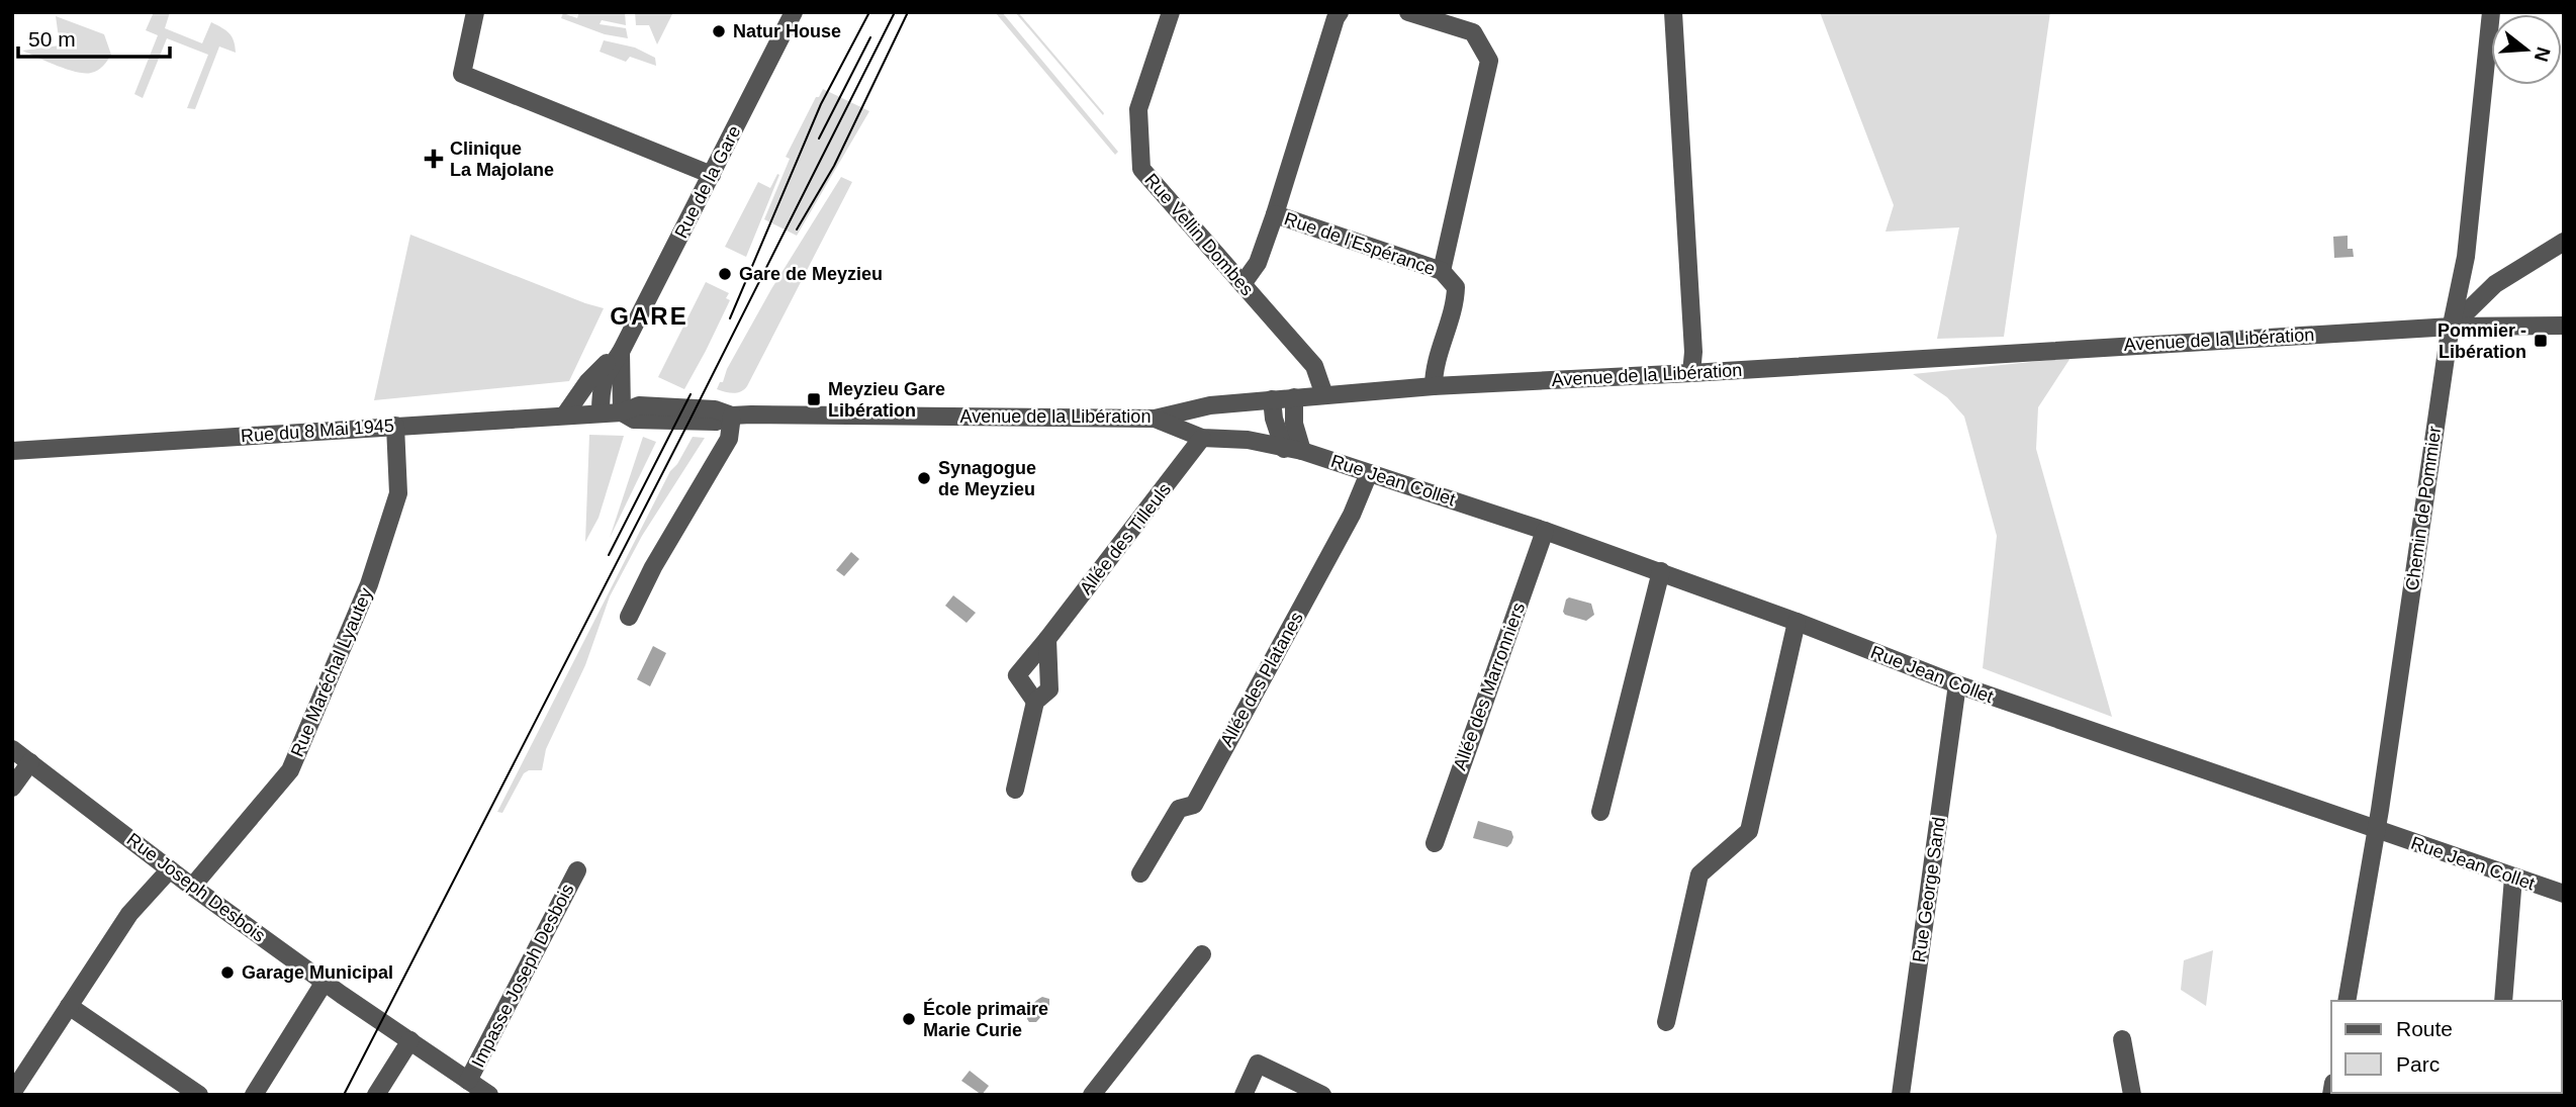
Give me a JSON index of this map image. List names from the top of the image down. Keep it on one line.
{"streets":{"street":["Rue de la Gare","Rue Vellin Dombes","Rue de l'Espérance","Avenue de la Libération","Rue du 8 Mai 1945","Rue Jean Collet","Chemin de Pommier","Allée des Tilleuls","Rue Maréchal Lyautey","Allée des Platanes","Allée des Marronniers","Rue Joseph Desbois","Rue George Sand","Impasse Joseph Desbois"]},"crossings":[["Rue de la Gare","Rue du 8 Mai 1945"],["Rue Vellin Dombes","Rue de l'Espérance"],["Rue Vellin Dombes","Avenue de la Libération"],["Rue de l'Espérance","Avenue de la Libération"],["Avenue de la Libération","Rue du 8 Mai 1945"],["Avenue de la Libération","Rue Jean Collet"],["Avenue de la Libération","Chemin de Pommier"],["Rue du 8 Mai 1945","Rue Maréchal Lyautey"],["Rue Jean Collet","Chemin de Pommier"],["Rue Jean Collet","Allée des Tilleuls"],["Rue Jean Collet","Allée des Platanes"],["Rue Jean Collet","Allée des Marronniers"],["Rue Jean Collet","Rue George Sand"],["Rue Maréchal Lyautey","Rue Joseph Desbois"],["Rue Joseph Desbois","Impasse Joseph Desbois"]],"districts":["GARE"],"places":{"other":["Natur House","Gare de Meyzieu","Synagogue de Meyzieu","Garage Municipal","École primaire Marie Curie"],"health":["Clinique La Majolane"],"transit":["Pommier - Libération","Meyzieu Gare Libération"]},"legend":["Route","Parc"],"scale_bar":"50 m","north":"right"}
